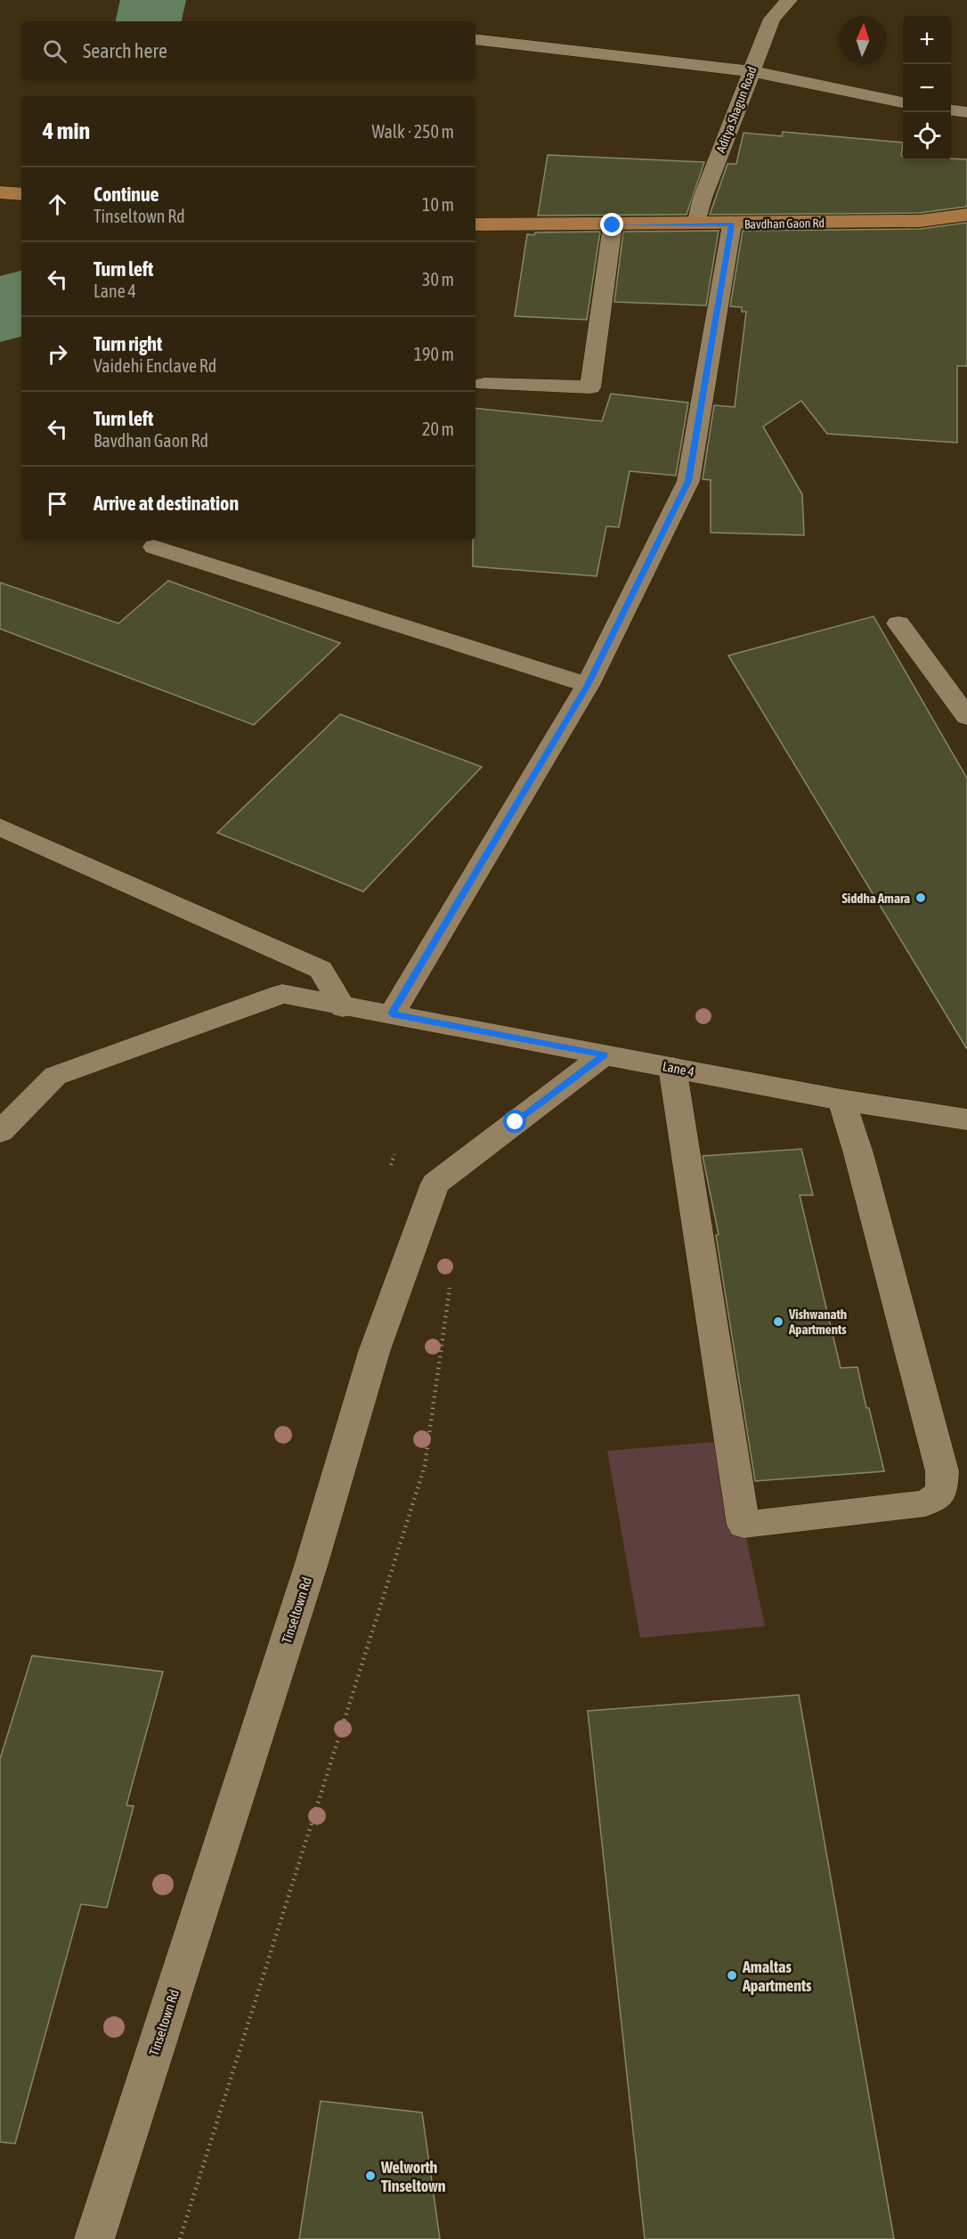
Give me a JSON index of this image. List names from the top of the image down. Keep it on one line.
{"streets":{"street":["Aditya Shagun Road","Bavdhan Gaon Rd","Lane 4","Tinseltown Rd"]},"crossings":[["Aditya Shagun Road","Bavdhan Gaon Rd"],["Lane 4","Tinseltown Rd"]],"places":["Siddha Amara","Vishwanath Apartments","Amaltas Apartments","Welworth Tinseltown"],"north":"top","page":{"map_buttons":["+","−"],"search":"Search here","heading":["4 min","Walk · 250 m"],"list":[["Continue","Tinseltown Rd","10 m"],["Turn left","Lane 4","30 m"],["Turn right","Vaidehi Enclave Rd","190 m"],["Turn left","Bavdhan Gaon Rd","20 m"],"Arrive at destination"]}}
